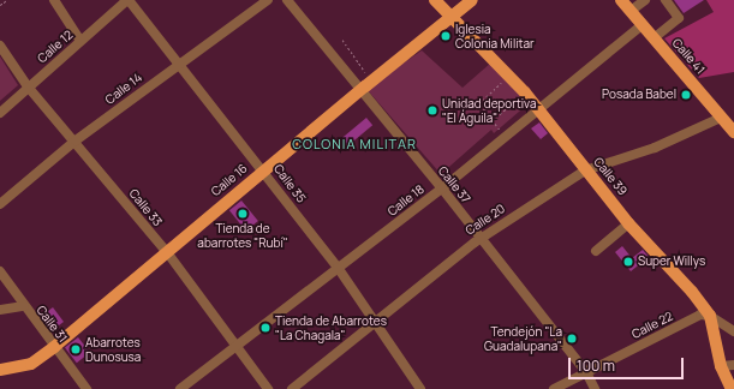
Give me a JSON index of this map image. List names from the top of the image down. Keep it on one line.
{"streets":{"main road":["Calle 41","Calle 39","Calle 16"],"street":["Calle 12","Calle 14","Calle 35","Calle 37","Calle 18","Calle 33","Calle 20","Calle 31","Calle 22"]},"crossings":[["Calle 12","Calle 35"],["Calle 12","Calle 33"],["Calle 41","Calle 18"],["Calle 41","Calle 20"],["Calle 14","Calle 35"],["Calle 14","Calle 33"],["Calle 39","Calle 16"],["Calle 39","Calle 18"],["Calle 39","Calle 20"],["Calle 39","Calle 22"],["Calle 16","Calle 35"],["Calle 16","Calle 37"],["Calle 16","Calle 33"],["Calle 16","Calle 31"],["Calle 35","Calle 18"],["Calle 35","Calle 20"],["Calle 37","Calle 18"],["Calle 37","Calle 20"],["Calle 37","Calle 22"],["Calle 18","Calle 33"]],"districts":["COLONIA MILITAR"],"places":["Iglesia Colonia Militar","Posada Babel","Unidad deportiva \"El Águila\"","Tienda de abarrotes \"Rubí\"","Super Willys","Tienda de Abarrotes \"La Chagala\"","Tendejón \"La Guadalupana\"","Abarrotes Dunosusa"],"scale_bar":"100 m"}
